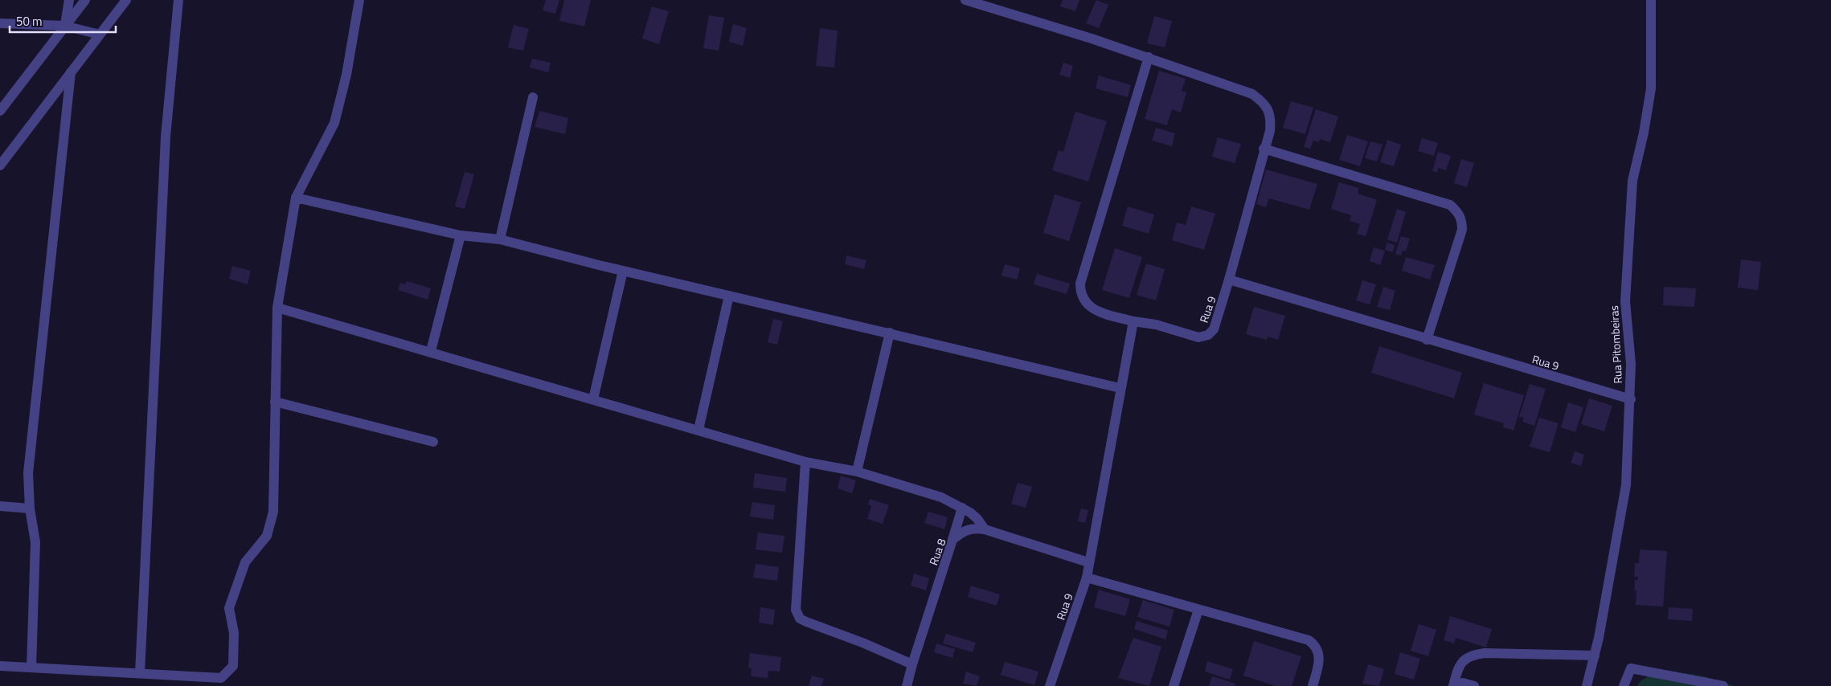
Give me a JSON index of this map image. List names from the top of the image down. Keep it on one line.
{"streets":{"street":["Rua 9","Rua Pitombeiras","Rua 8"]},"crossings":[["Rua 9","Rua Pitombeiras"],["Rua 9","Rua 8"]],"scale_bar":"50 m"}
